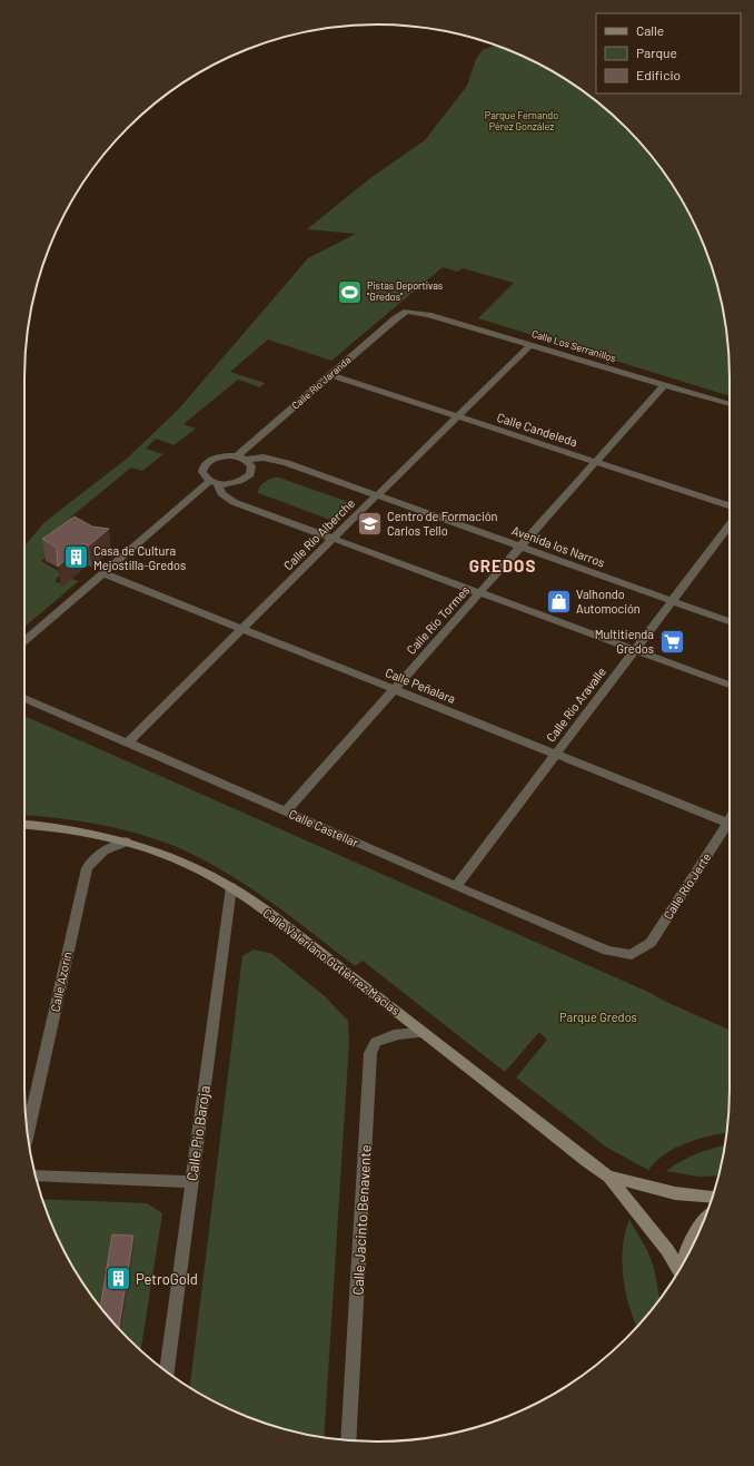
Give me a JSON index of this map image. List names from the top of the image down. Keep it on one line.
{"streets":{"main road":["Calle Valeriano Gutiérrez Macías"],"street":["Calle Los Serranillos","Calle Río Jaranda","Calle Candeleda","Calle Río Alberche","Avenida los Narros","Calle Río Tormes","Calle Peñalara","Calle Río Aravalle","Calle Castellar","Calle Río Jerte","Calle Azorín","Calle Pío Baroja","Calle Jacinto Benavente"]},"crossings":[["Calle Los Serranillos","Calle Río Jaranda"],["Calle Los Serranillos","Calle Río Alberche"],["Calle Los Serranillos","Calle Río Tormes"],["Calle Río Jaranda","Calle Candeleda"],["Calle Río Jaranda","Avenida los Narros"],["Calle Candeleda","Calle Río Alberche"],["Calle Candeleda","Calle Río Tormes"],["Calle Río Alberche","Avenida los Narros"],["Calle Río Alberche","Calle Peñalara"],["Calle Río Alberche","Calle Castellar"],["Avenida los Narros","Calle Río Tormes"],["Avenida los Narros","Calle Río Aravalle"],["Calle Río Tormes","Calle Peñalara"],["Calle Río Tormes","Calle Castellar"],["Calle Peñalara","Calle Río Aravalle"],["Calle Peñalara","Calle Río Jerte"],["Calle Río Aravalle","Calle Castellar"],["Calle Castellar","Calle Río Jerte"],["Calle Valeriano Gutiérrez Macías","Calle Azorín"],["Calle Valeriano Gutiérrez Macías","Calle Pío Baroja"],["Calle Valeriano Gutiérrez Macías","Calle Jacinto Benavente"]],"districts":["GREDOS"],"parks":["Parque Fernando Pérez González","Parque Gredos"],"places":{"sports":["Pistas Deportivas \"Gredos\""],"school or university":["Centro de Formación Carlos Tello"],"building":["Casa de Cultura Mejostilla-Gredos","PetroGold"],"shop":["Valhondo Automoción"],"supermarket":["Multitienda Gredos"]},"legend":["Calle","Parque","Edificio"]}
